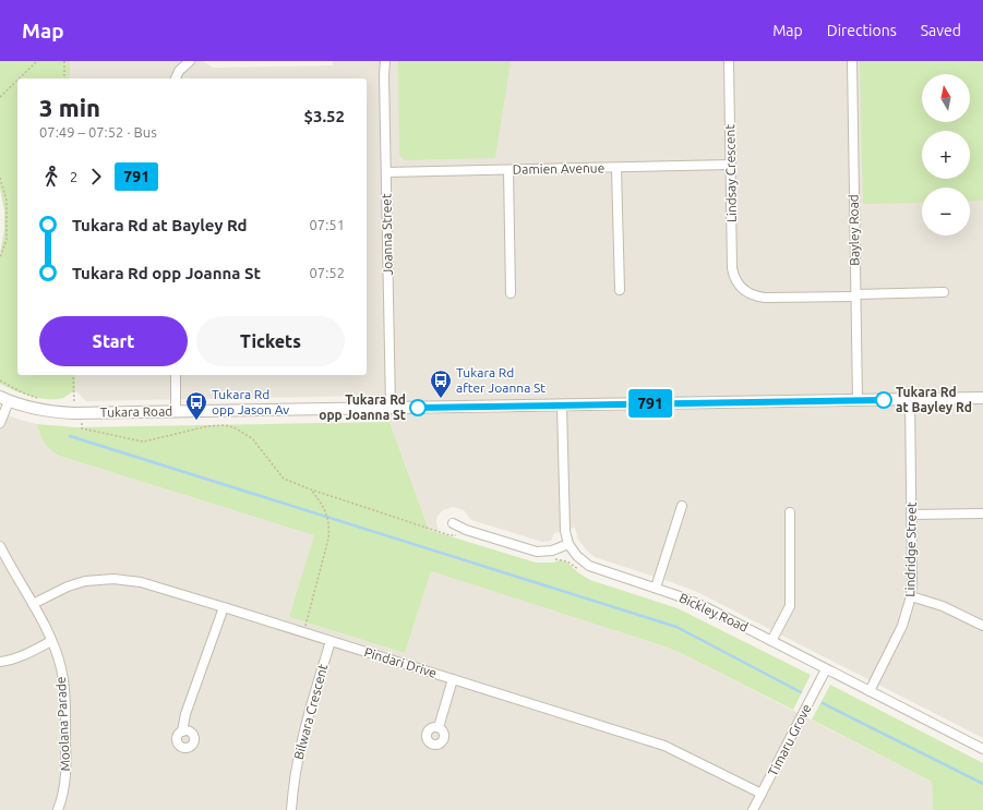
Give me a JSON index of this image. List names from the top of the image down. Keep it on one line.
{"streets":{"street":["Damien Avenue","Lindsay Crescent","Bayley Road","Joanna Street","Tukara Road","Lindridge Street","Bickley Road","Pindari Drive","Bilwara Crescent","Moolana Parade","Timaru Grove"]},"crossings":[["Damien Avenue","Lindsay Crescent"],["Damien Avenue","Joanna Street"],["Bayley Road","Tukara Road"],["Joanna Street","Tukara Road"],["Tukara Road","Lindridge Street"],["Tukara Road","Bickley Road"],["Lindridge Street","Bickley Road"],["Bickley Road","Timaru Grove"],["Pindari Drive","Bilwara Crescent"],["Pindari Drive","Moolana Parade"],["Pindari Drive","Timaru Grove"]],"places":{"bus stop":["Tukara Rd after Joanna St","Tukara Rd opp Jason Av"],"other":["Tukara Rd at Bayley Rd","Tukara Rd opp Joanna St"]},"lines":["bus line 791"],"north":"top","page":{"header":"Map","nav":["Map","Directions","Saved"],"on_map":"791","map_buttons":["+","−"],"heading":["3 min","07:49 – 07:52 · Bus","$3.52"],"legs":["2","791"],"list":[{"name":"Tukara Rd at Bayley Rd","value":"07:51"},{"name":"Tukara Rd opp Joanna St","value":"07:52"}],"buttons":["Start","Tickets"]}}
